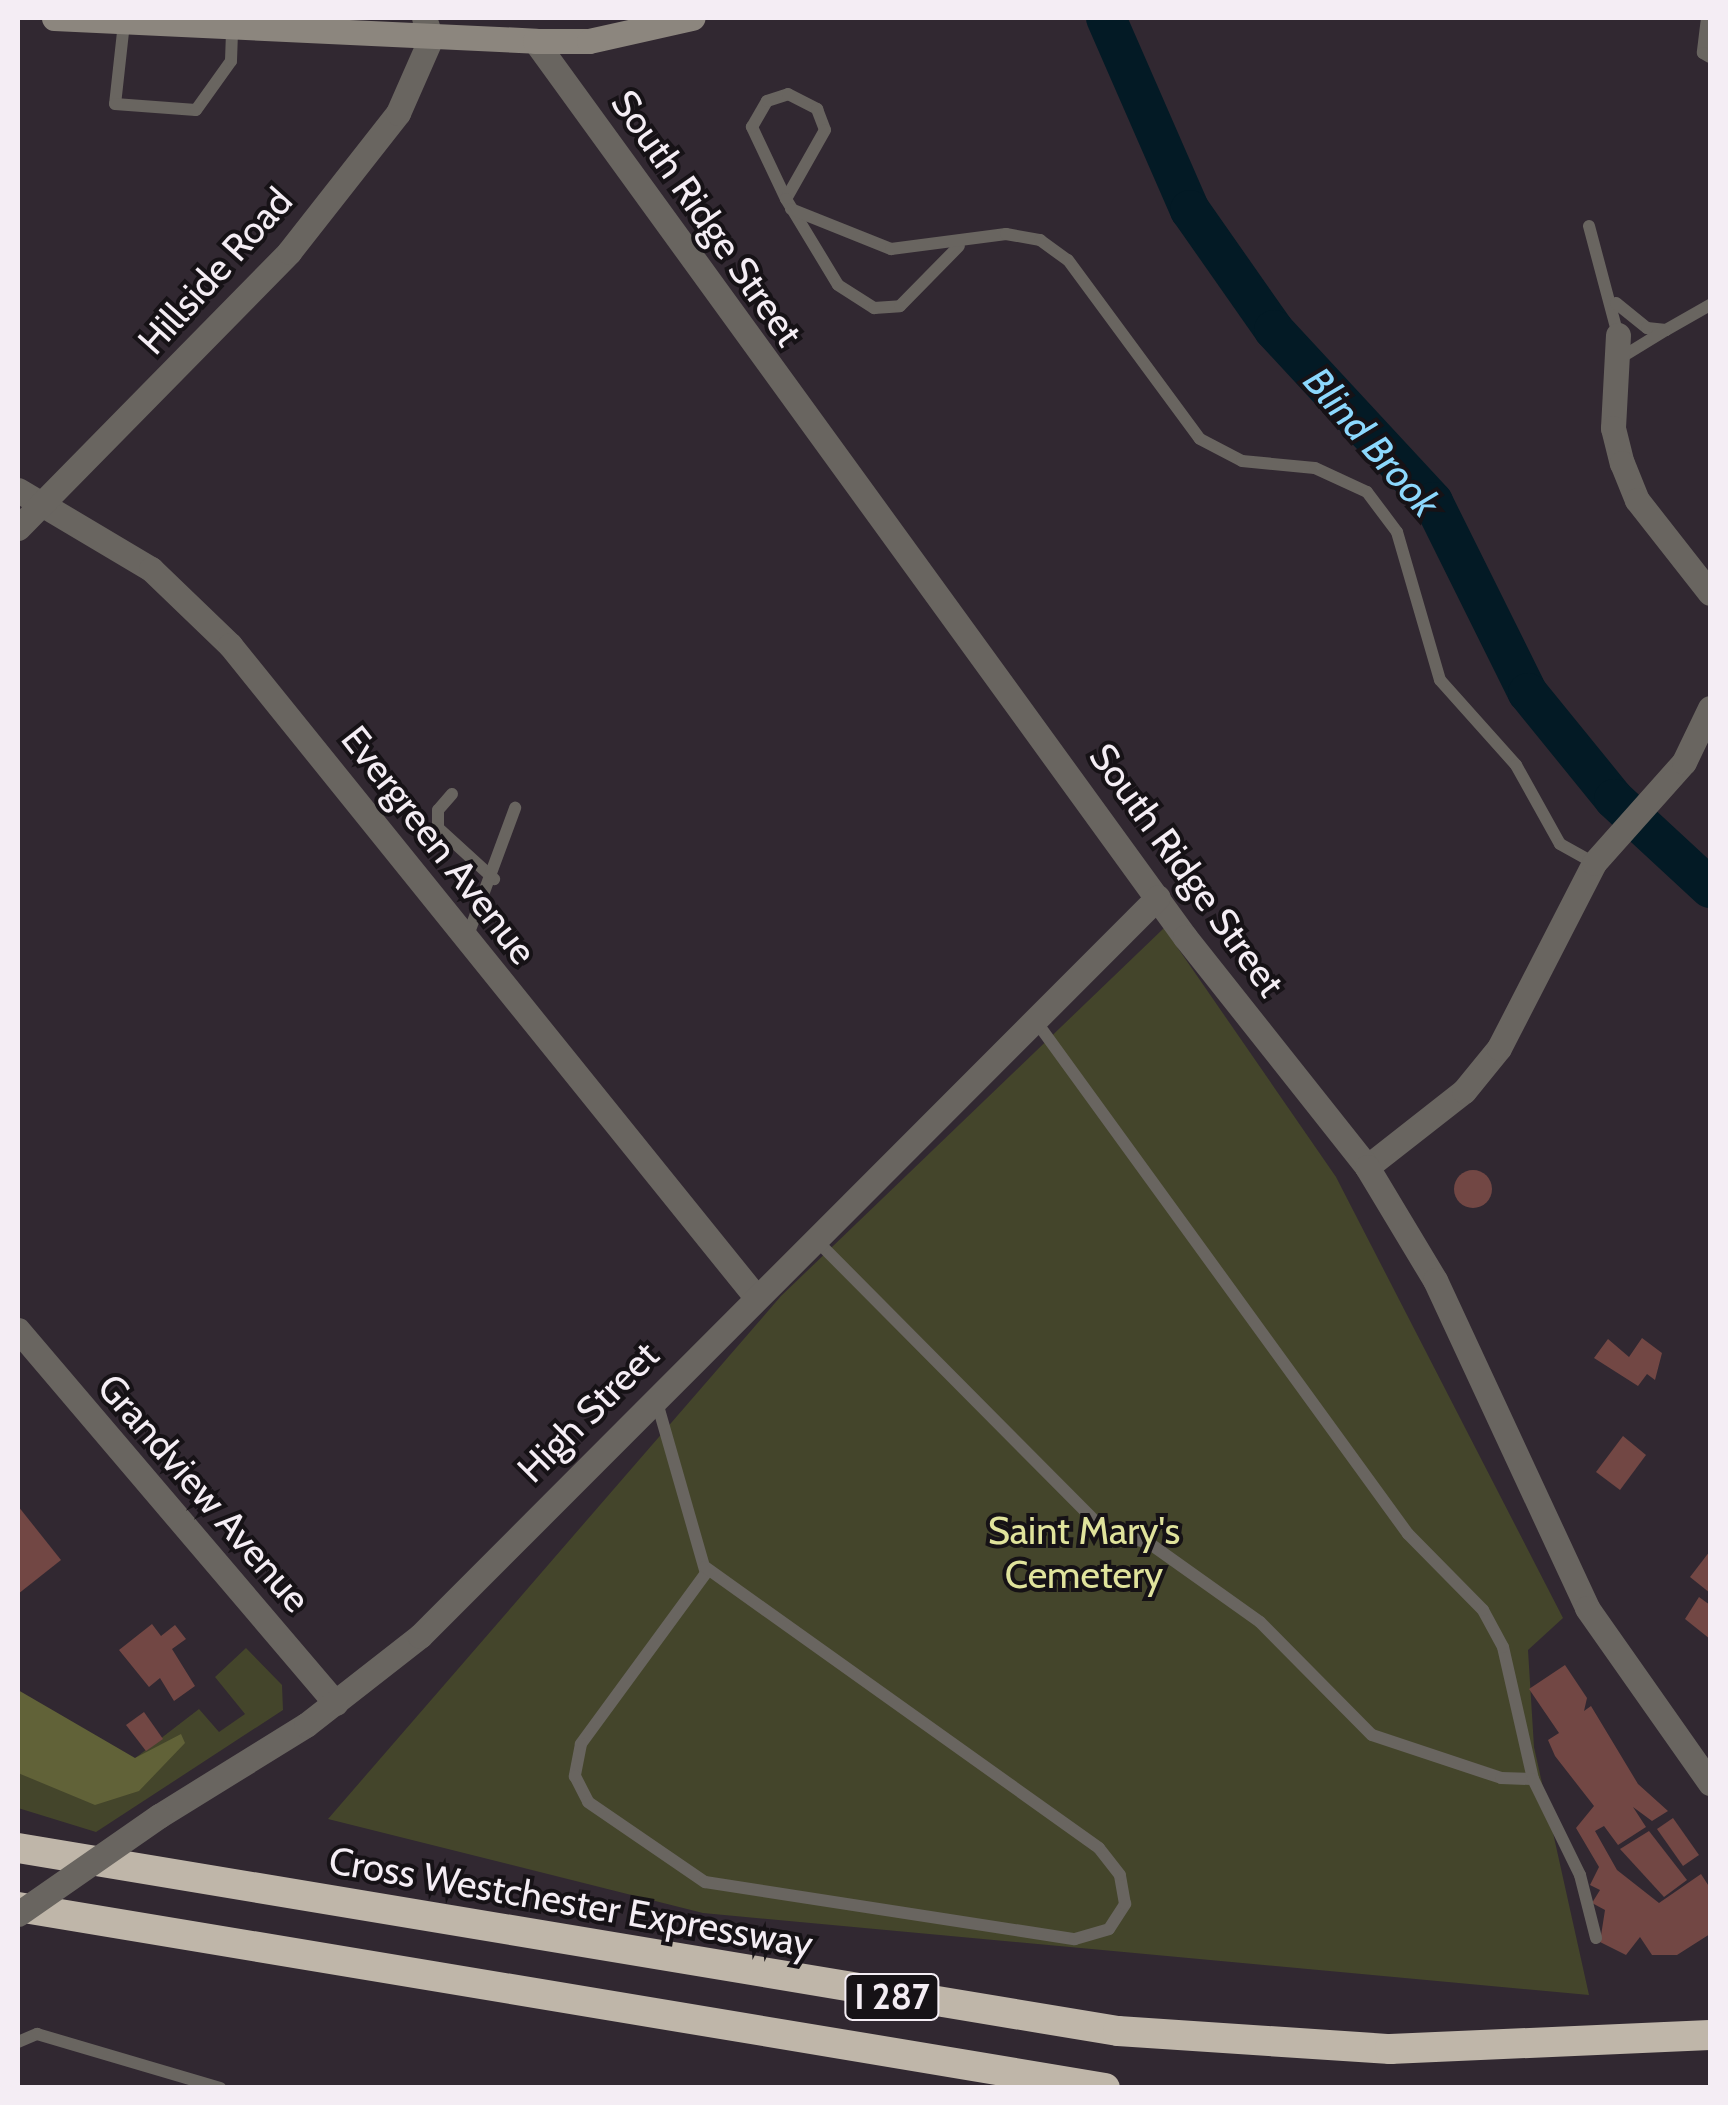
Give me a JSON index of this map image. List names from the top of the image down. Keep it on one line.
{"streets":{"highway":["Cross Westchester Expressway","I 287"],"street":["South Ridge Street","Hillside Road","Evergreen Avenue","High Street","Grandview Avenue"]},"crossings":[["South Ridge Street","High Street"],["Hillside Road","Evergreen Avenue"],["Evergreen Avenue","High Street"],["High Street","Grandview Avenue"],["High Street","I 287"]],"water":["Blind Brook"],"parks":["Saint Mary's Cemetery"]}
